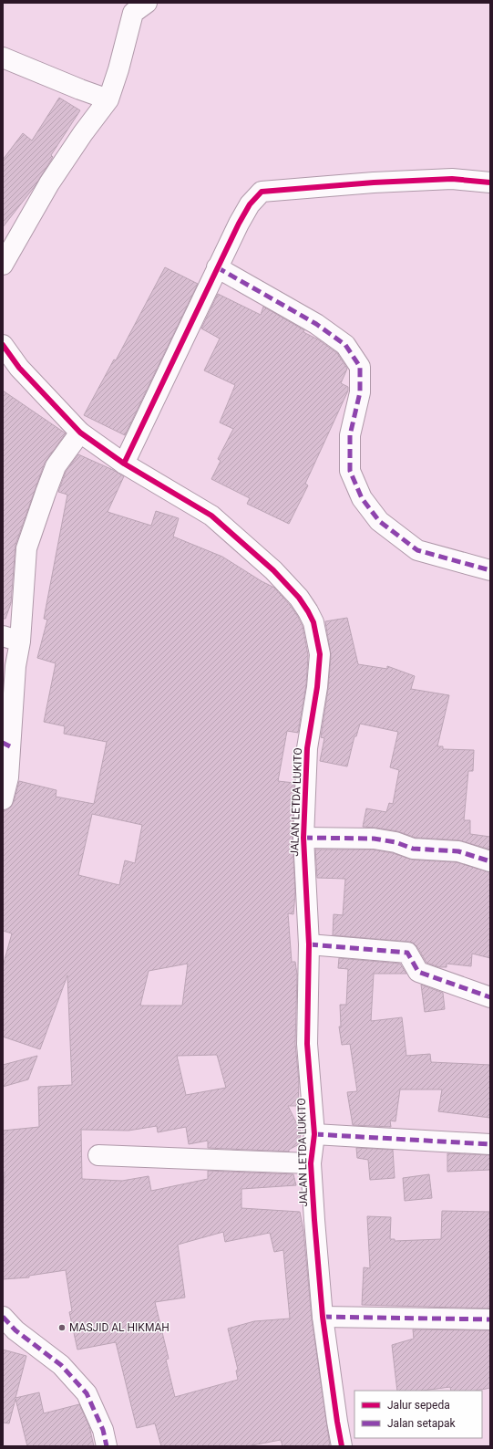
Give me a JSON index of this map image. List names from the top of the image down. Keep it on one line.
{"streets":{"street":["JALAN LETDA LUKITO"]},"places":["MASJID AL HIKMAH"],"legend":["Jalur sepeda","Jalan setapak"]}
